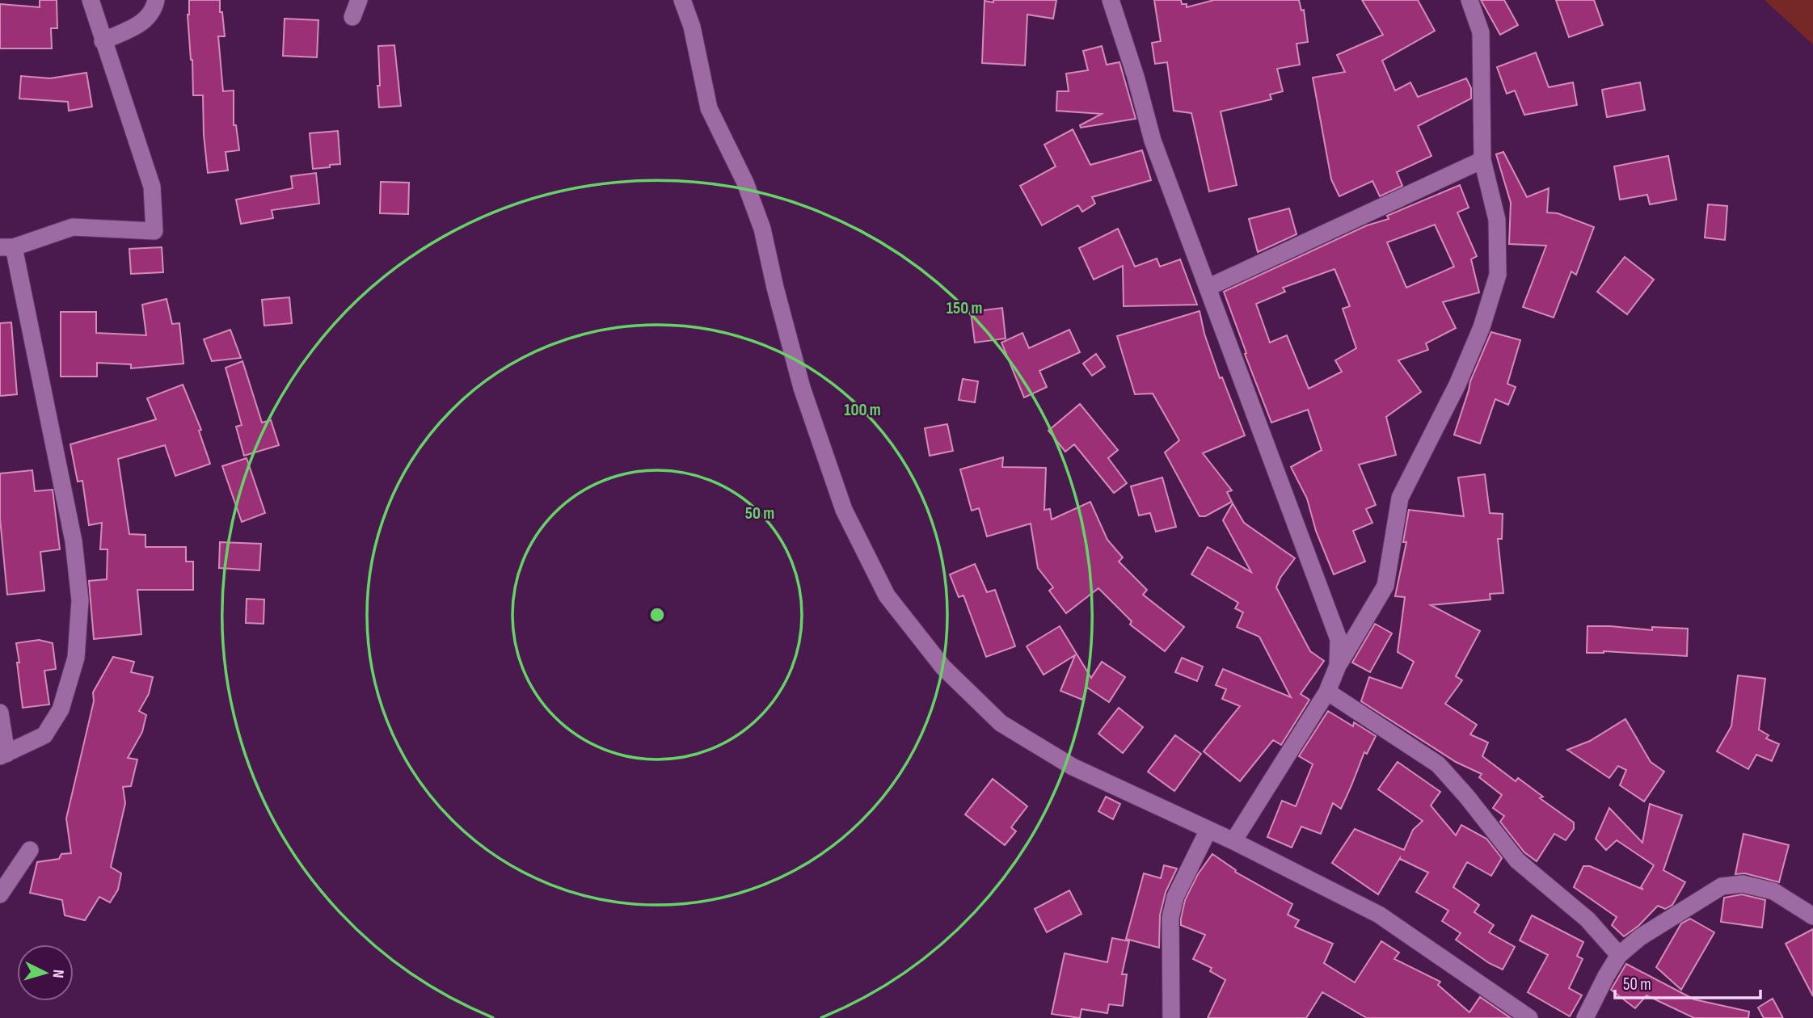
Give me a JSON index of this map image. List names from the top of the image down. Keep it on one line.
{"scale_bar":"50 m","north":"right","rings":["150 m","100 m","50 m"]}
